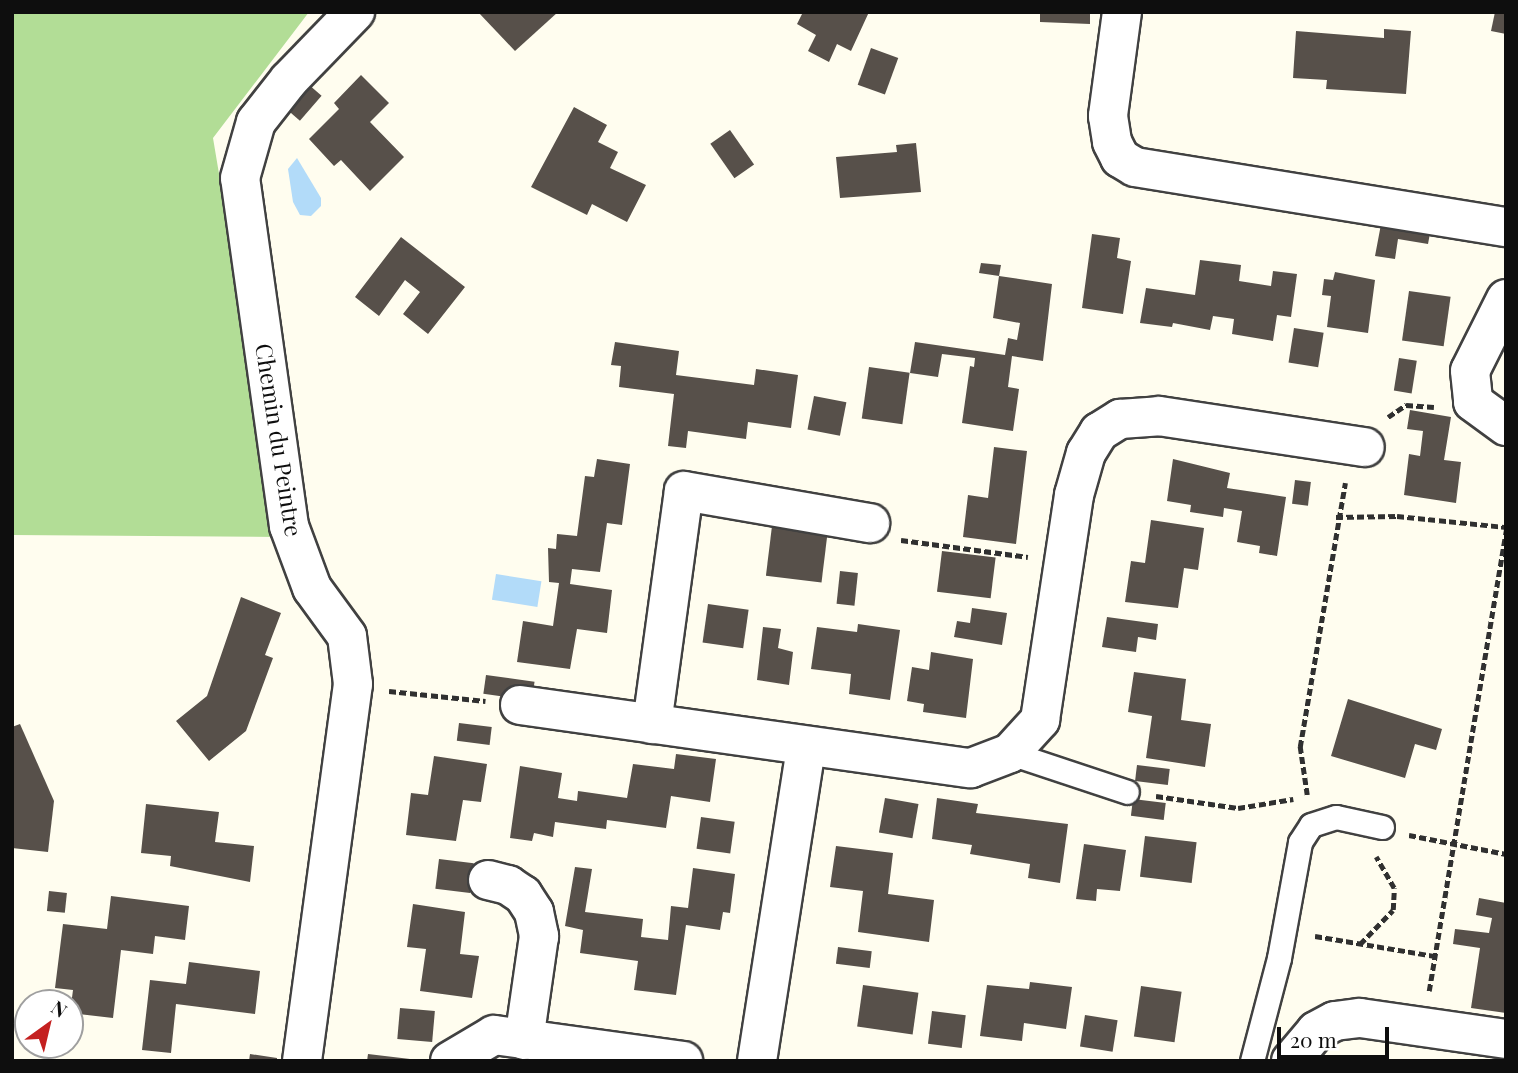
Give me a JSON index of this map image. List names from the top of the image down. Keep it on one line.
{"streets":{"street":["Chemin du Peintre"]},"scale_bar":"20 m","north":"top right"}
